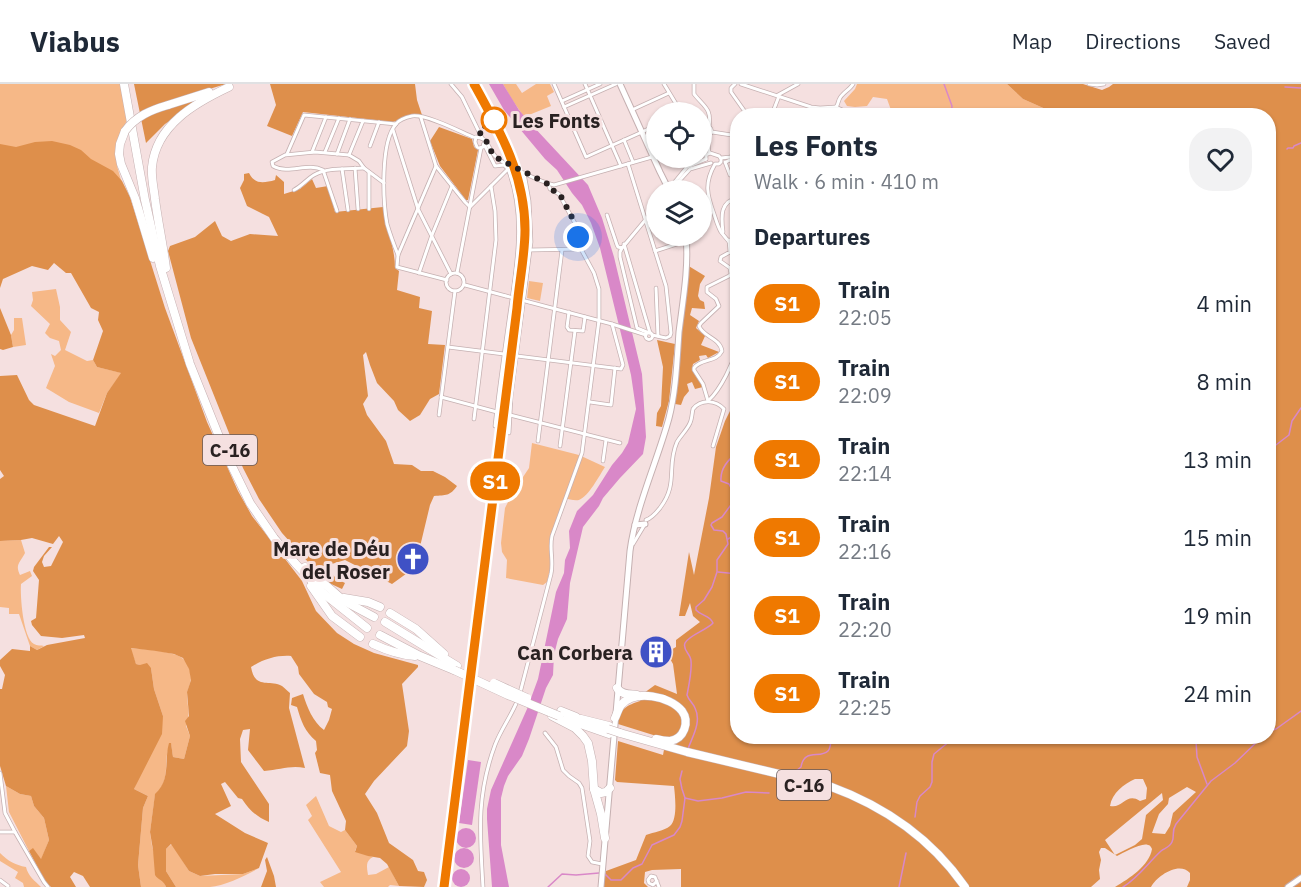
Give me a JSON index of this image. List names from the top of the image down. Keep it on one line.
{"streets":{"highway":["C-16"]},"places":{"other":["Les Fonts"],"church":["Mare de Déu del Roser"],"building":["Can Corbera"]},"page":{"header":"Viabus","nav":["Map","Directions","Saved"],"on_map":"S1","heading":[["Les Fonts","Walk · 6 min · 410 m"],"Departures"],"list":[{"mark":"S1","name":"Train","note":"22:05","value":"4 min"},{"mark":"S1","name":"Train","note":"22:09","value":"8 min"},{"mark":"S1","name":"Train","note":"22:14","value":"13 min"},{"mark":"S1","name":"Train","note":"22:16","value":"15 min"},{"mark":"S1","name":"Train","note":"22:20","value":"19 min"},{"mark":"S1","name":"Train","note":"22:25","value":"24 min"}]}}
